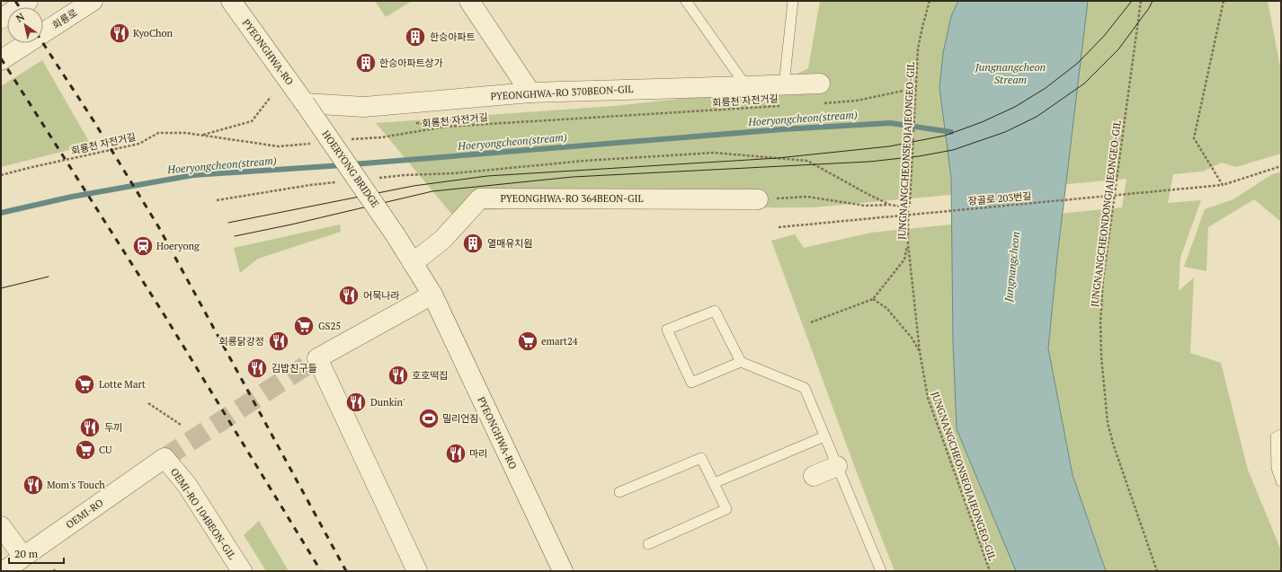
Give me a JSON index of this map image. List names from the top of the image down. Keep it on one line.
{"streets":{"street":["회룡로","PYEONGHWA-RO","PYEONGHWA-RO 370BEON-GIL","HOERYONG BRIDGE","PYEONGHWA-RO 364BEON-GIL","OEMI-RO","OEMI-RO 104BEON-GIL"],"path":["회룡천 자전거길","JUNGNANGCHEONSEOJAJEONGEO-GIL","장골로 203번길","JUNGNANGCHEONDONGJAJEONGEO-GIL"]},"crossings":[["PYEONGHWA-RO","PYEONGHWA-RO 370BEON-GIL"],["PYEONGHWA-RO","HOERYONG BRIDGE"],["PYEONGHWA-RO","PYEONGHWA-RO 364BEON-GIL"],["PYEONGHWA-RO 370BEON-GIL","HOERYONG BRIDGE"],["OEMI-RO","OEMI-RO 104BEON-GIL"]],"water":["Jungnangcheon Stream","Hoeryongcheon(stream)","Jungnangcheon"],"places":{"restaurant":["KyoChon","어묵나라","회룡닭강정","김밥친구들","호호떡집","Dunkin'","두끼","마리","Mom's Touch"],"building":["한승아파트","한승아파트상가","열매유치원"],"station":["Hoeryong"],"supermarket":["GS25","emart24","Lotte Mart","CU"],"sports":["밀리언짐"]},"scale_bar":"20 m","north":"top left"}
